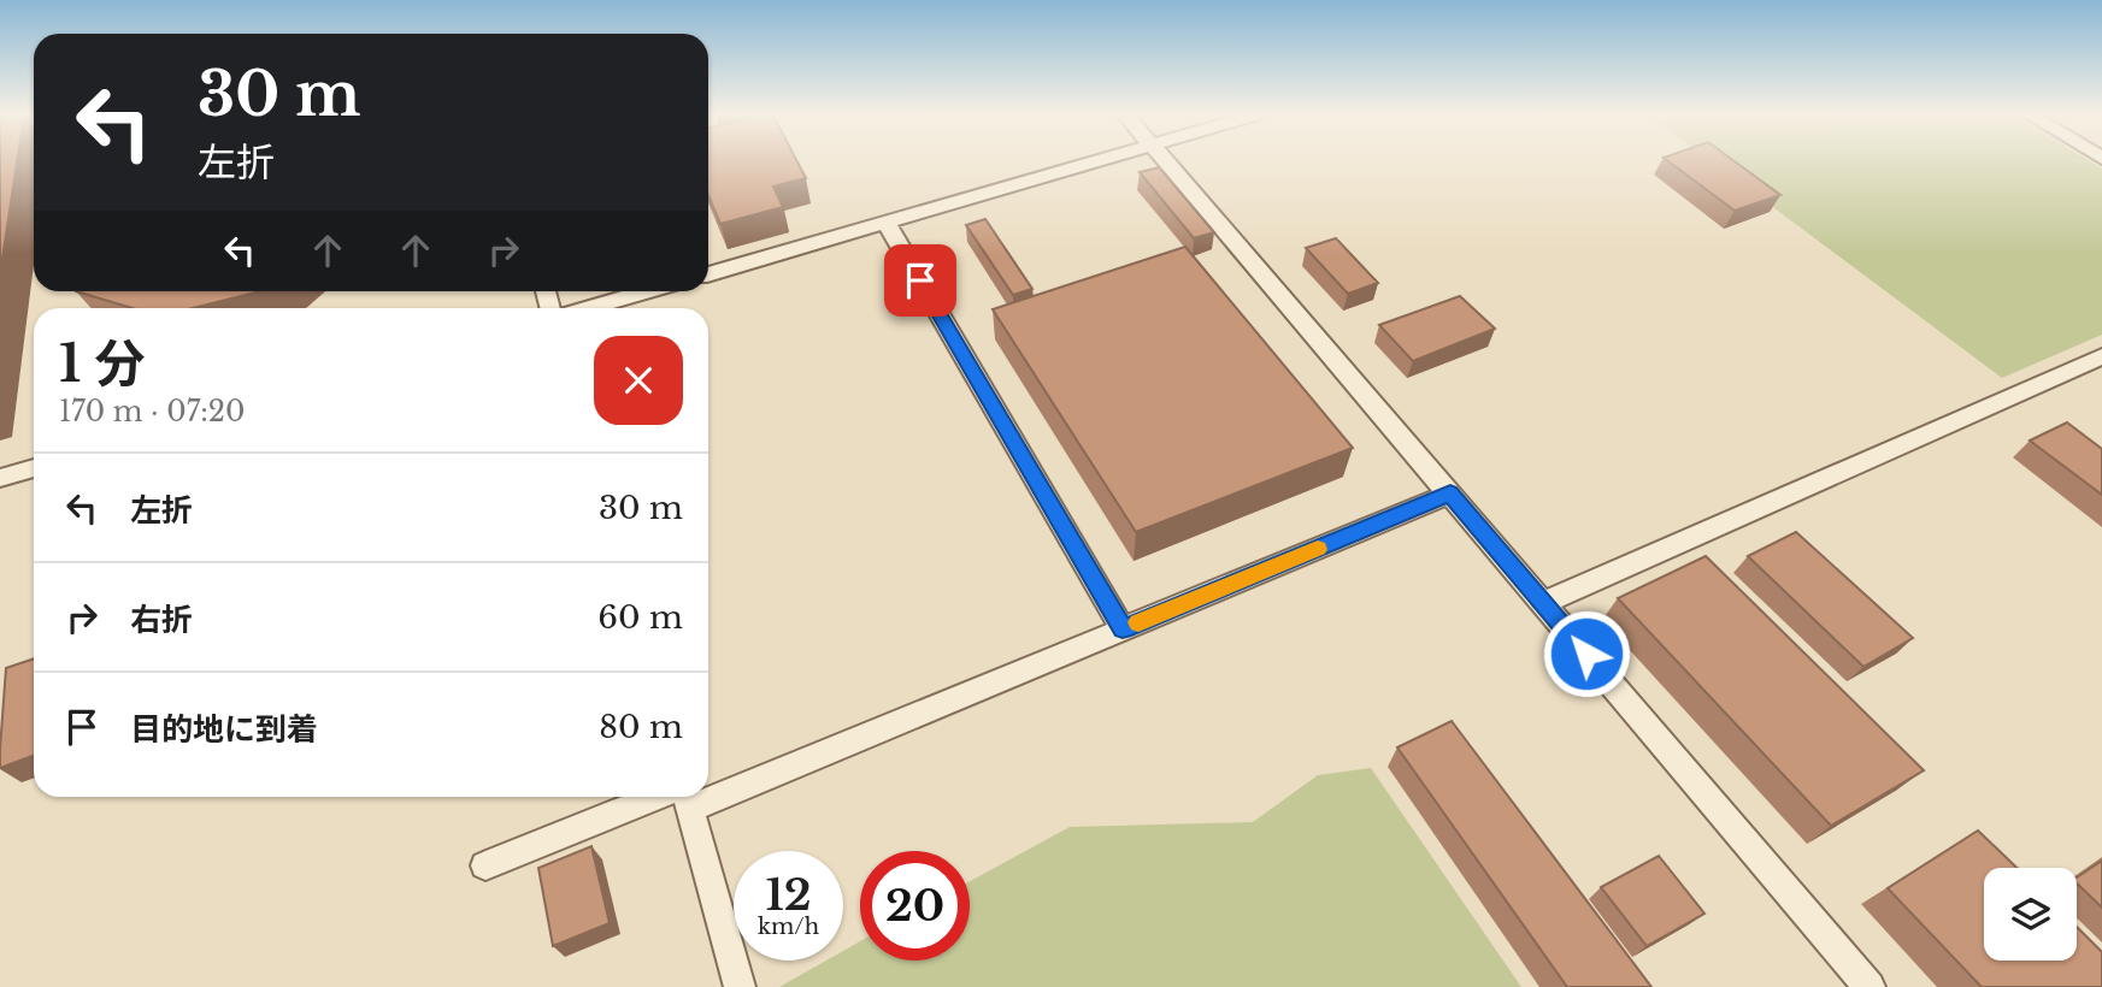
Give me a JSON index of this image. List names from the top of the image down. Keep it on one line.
{"page":{"turn":["30 m","左折"],"heading":["1 分","170 m · 07:20"],"list":[{"name":"左折","value":"30 m"},{"name":"右折","value":"60 m"},{"name":"目的地に到着","value":"80 m"}],"speed":"12 km/h","limit":"20"}}
